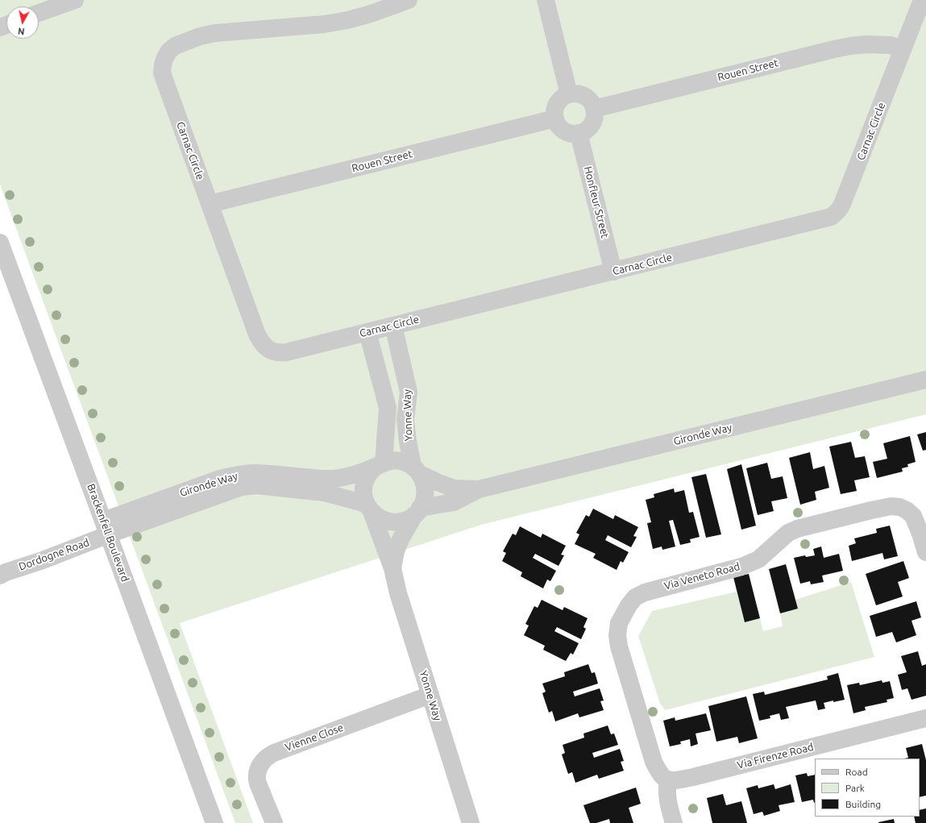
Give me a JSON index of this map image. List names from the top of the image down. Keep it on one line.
{"streets":{"street":["Rouen Street","Carnac Circle","Honfleur Street","Yonne Way","Gironde Way","Brackenfell Boulevard","Dordogne Road","Via Veneto Road","Vienne Close","Via Firenze Road"]},"crossings":[["Rouen Street","Carnac Circle"],["Rouen Street","Honfleur Street"],["Carnac Circle","Honfleur Street"],["Carnac Circle","Yonne Way"],["Yonne Way","Gironde Way"],["Yonne Way","Vienne Close"],["Gironde Way","Brackenfell Boulevard"],["Gironde Way","Dordogne Road"],["Brackenfell Boulevard","Dordogne Road"],["Via Veneto Road","Via Firenze Road"]],"legend":["Road","Park","Building"],"north":"bottom"}
